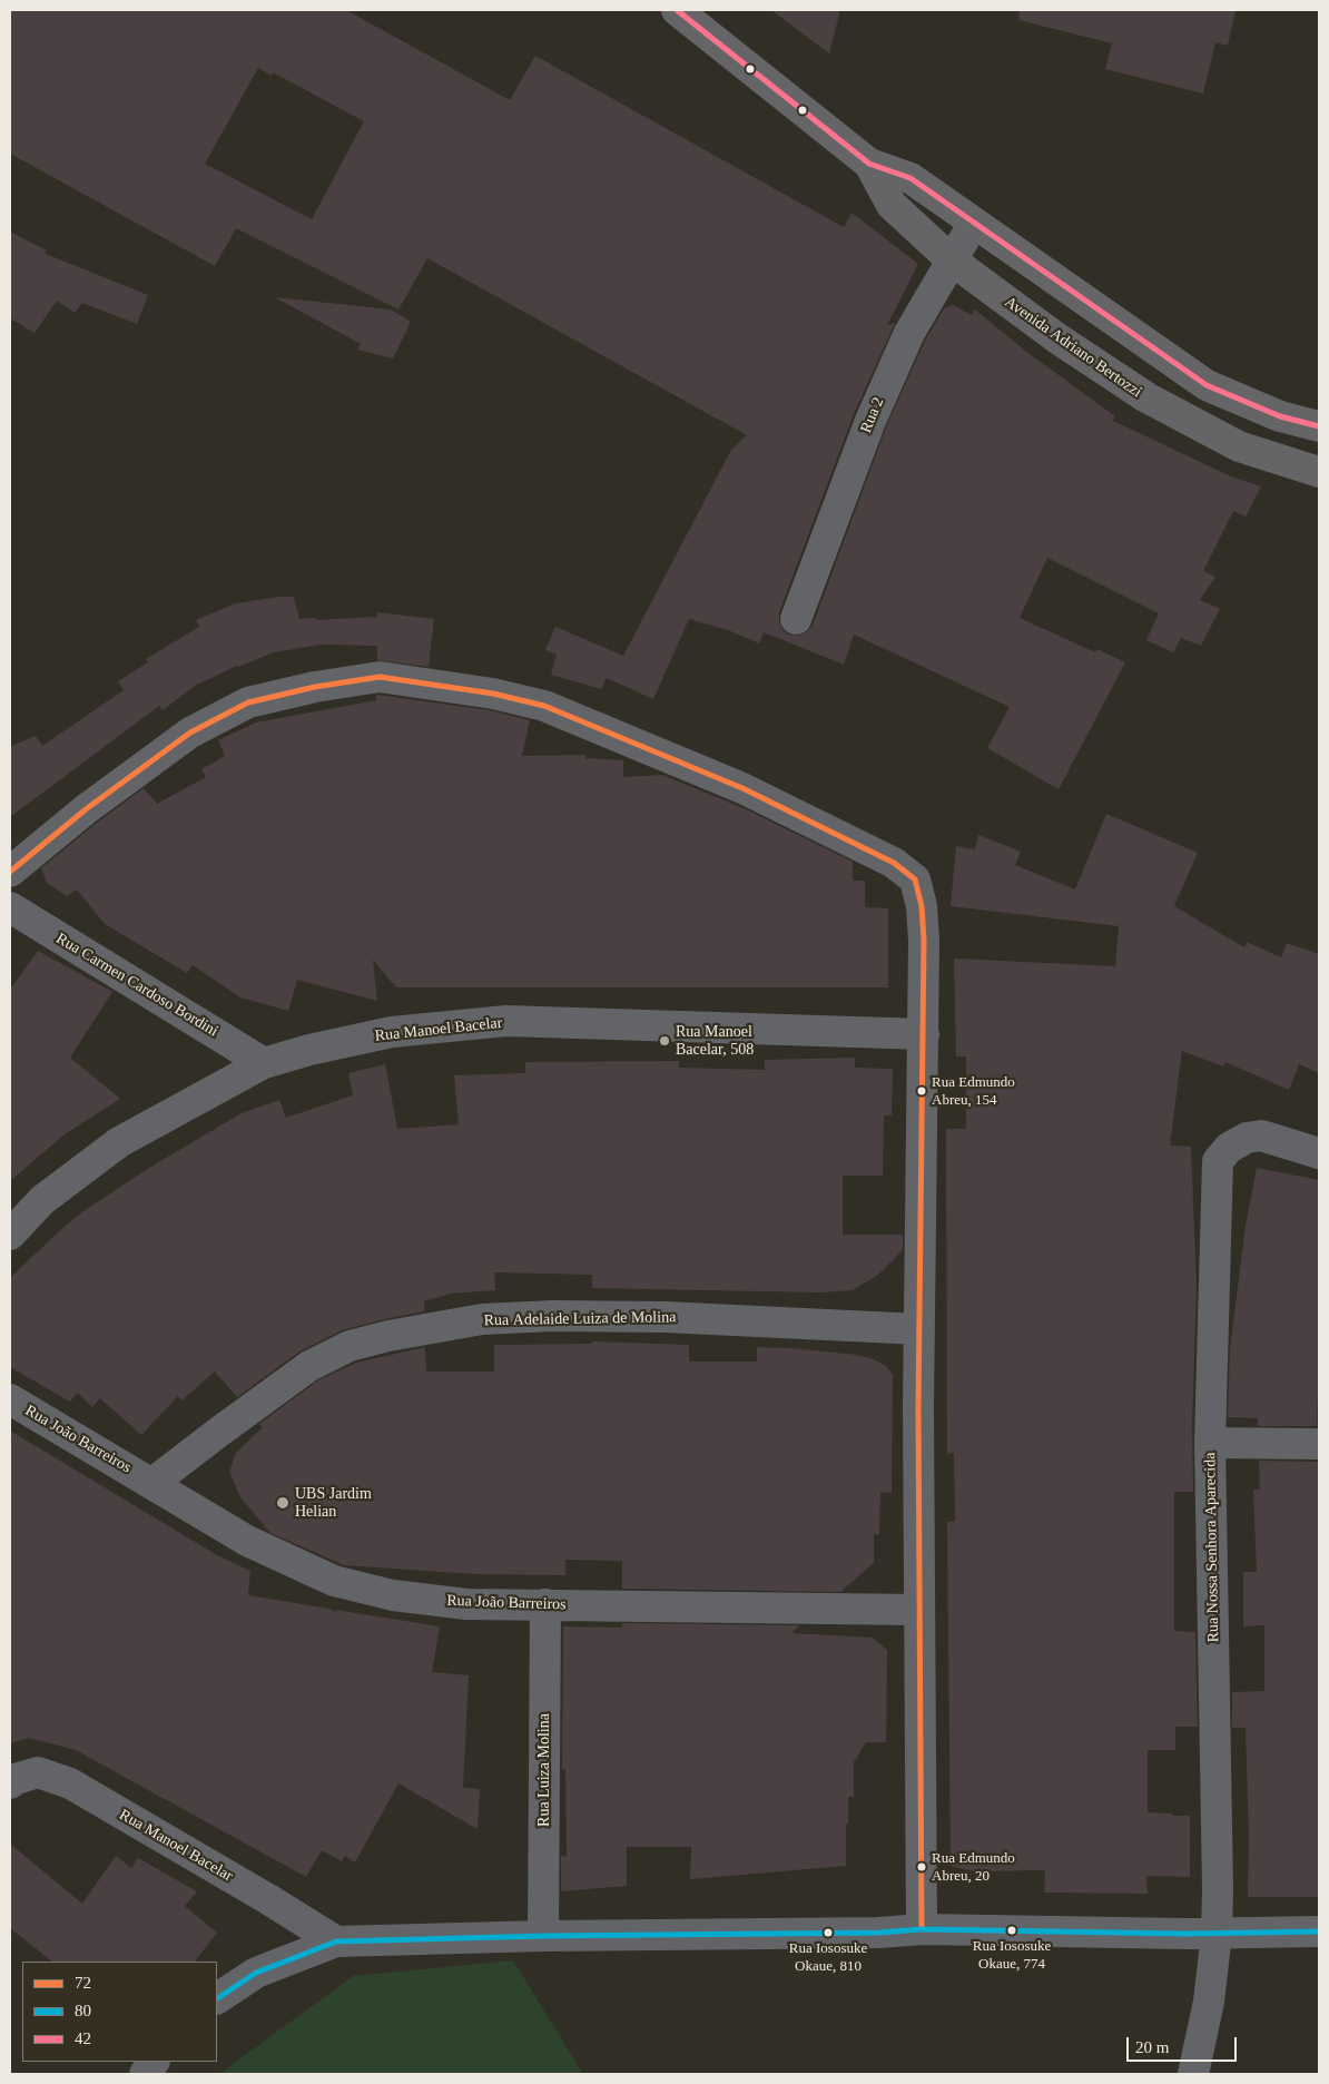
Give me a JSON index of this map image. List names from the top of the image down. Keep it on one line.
{"streets":{"main road":["Avenida Adriano Bertozzi"],"street":["Rua 2","Rua Carmen Cardoso Bordini","Rua Manoel Bacelar","Rua Adelaide Luiza de Molina","Rua João Barreiros","Rua Nossa Senhora Aparecida","Rua Luiza Molina"]},"crossings":[["Avenida Adriano Bertozzi","Rua 2"],["Rua Carmen Cardoso Bordini","Rua Manoel Bacelar"],["Rua Adelaide Luiza de Molina","Rua João Barreiros"],["Rua João Barreiros","Rua Luiza Molina"]],"places":["Rua Manoel Bacelar, 508","Rua Edmundo Abreu, 154","UBS Jardim Helian","Rua Edmundo Abreu, 20","Rua Iososuke Okaue, 774","Rua Iososuke Okaue, 810"],"lines":["transit line 42","transit line 72","transit line 80"],"legend":["72","80","42"],"scale_bar":"20 m"}
